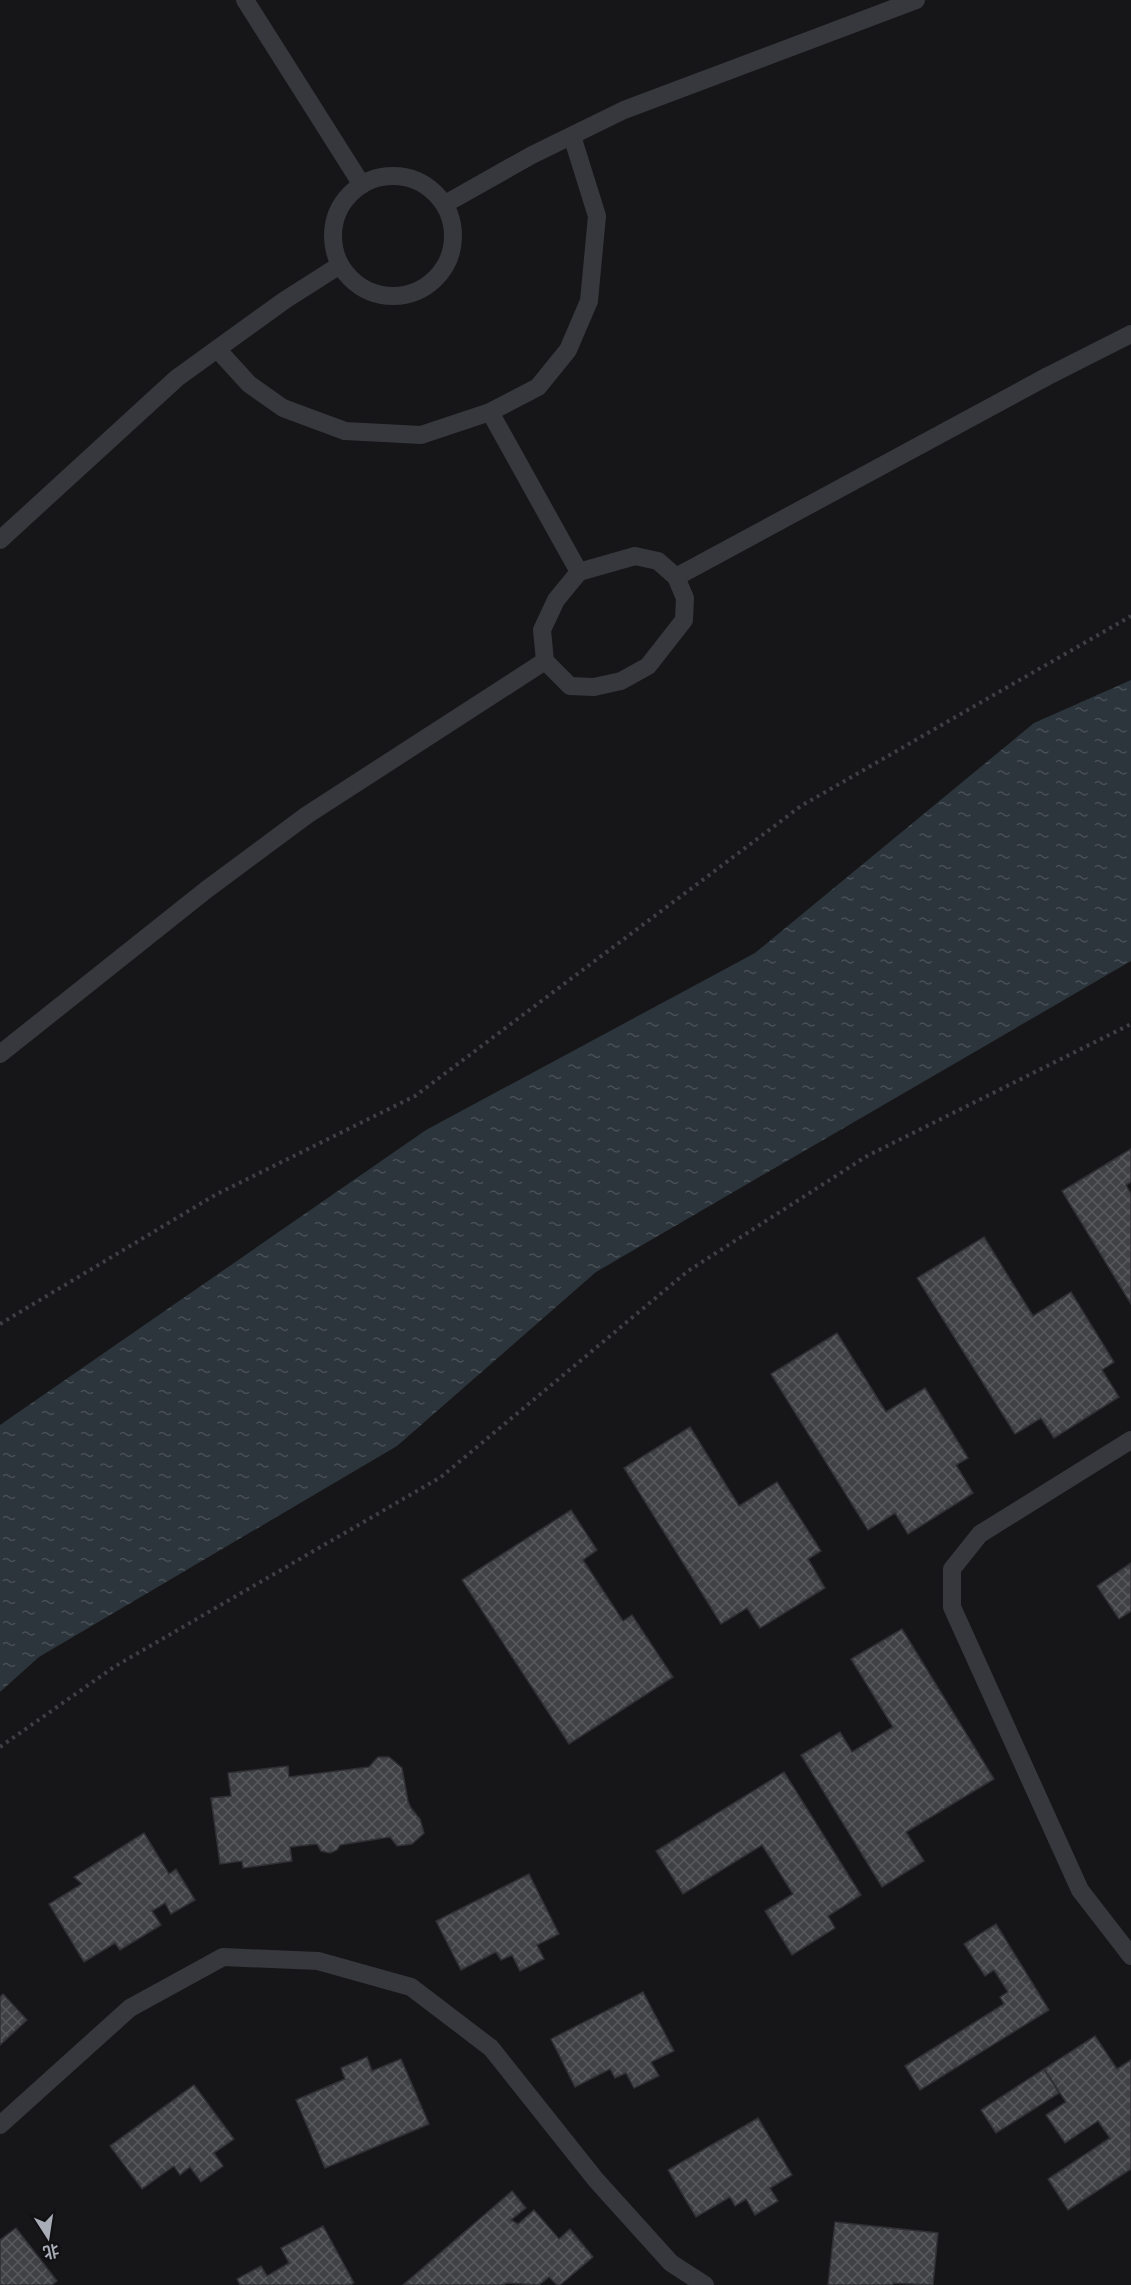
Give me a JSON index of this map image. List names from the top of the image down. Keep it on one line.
{"north":"bottom"}
